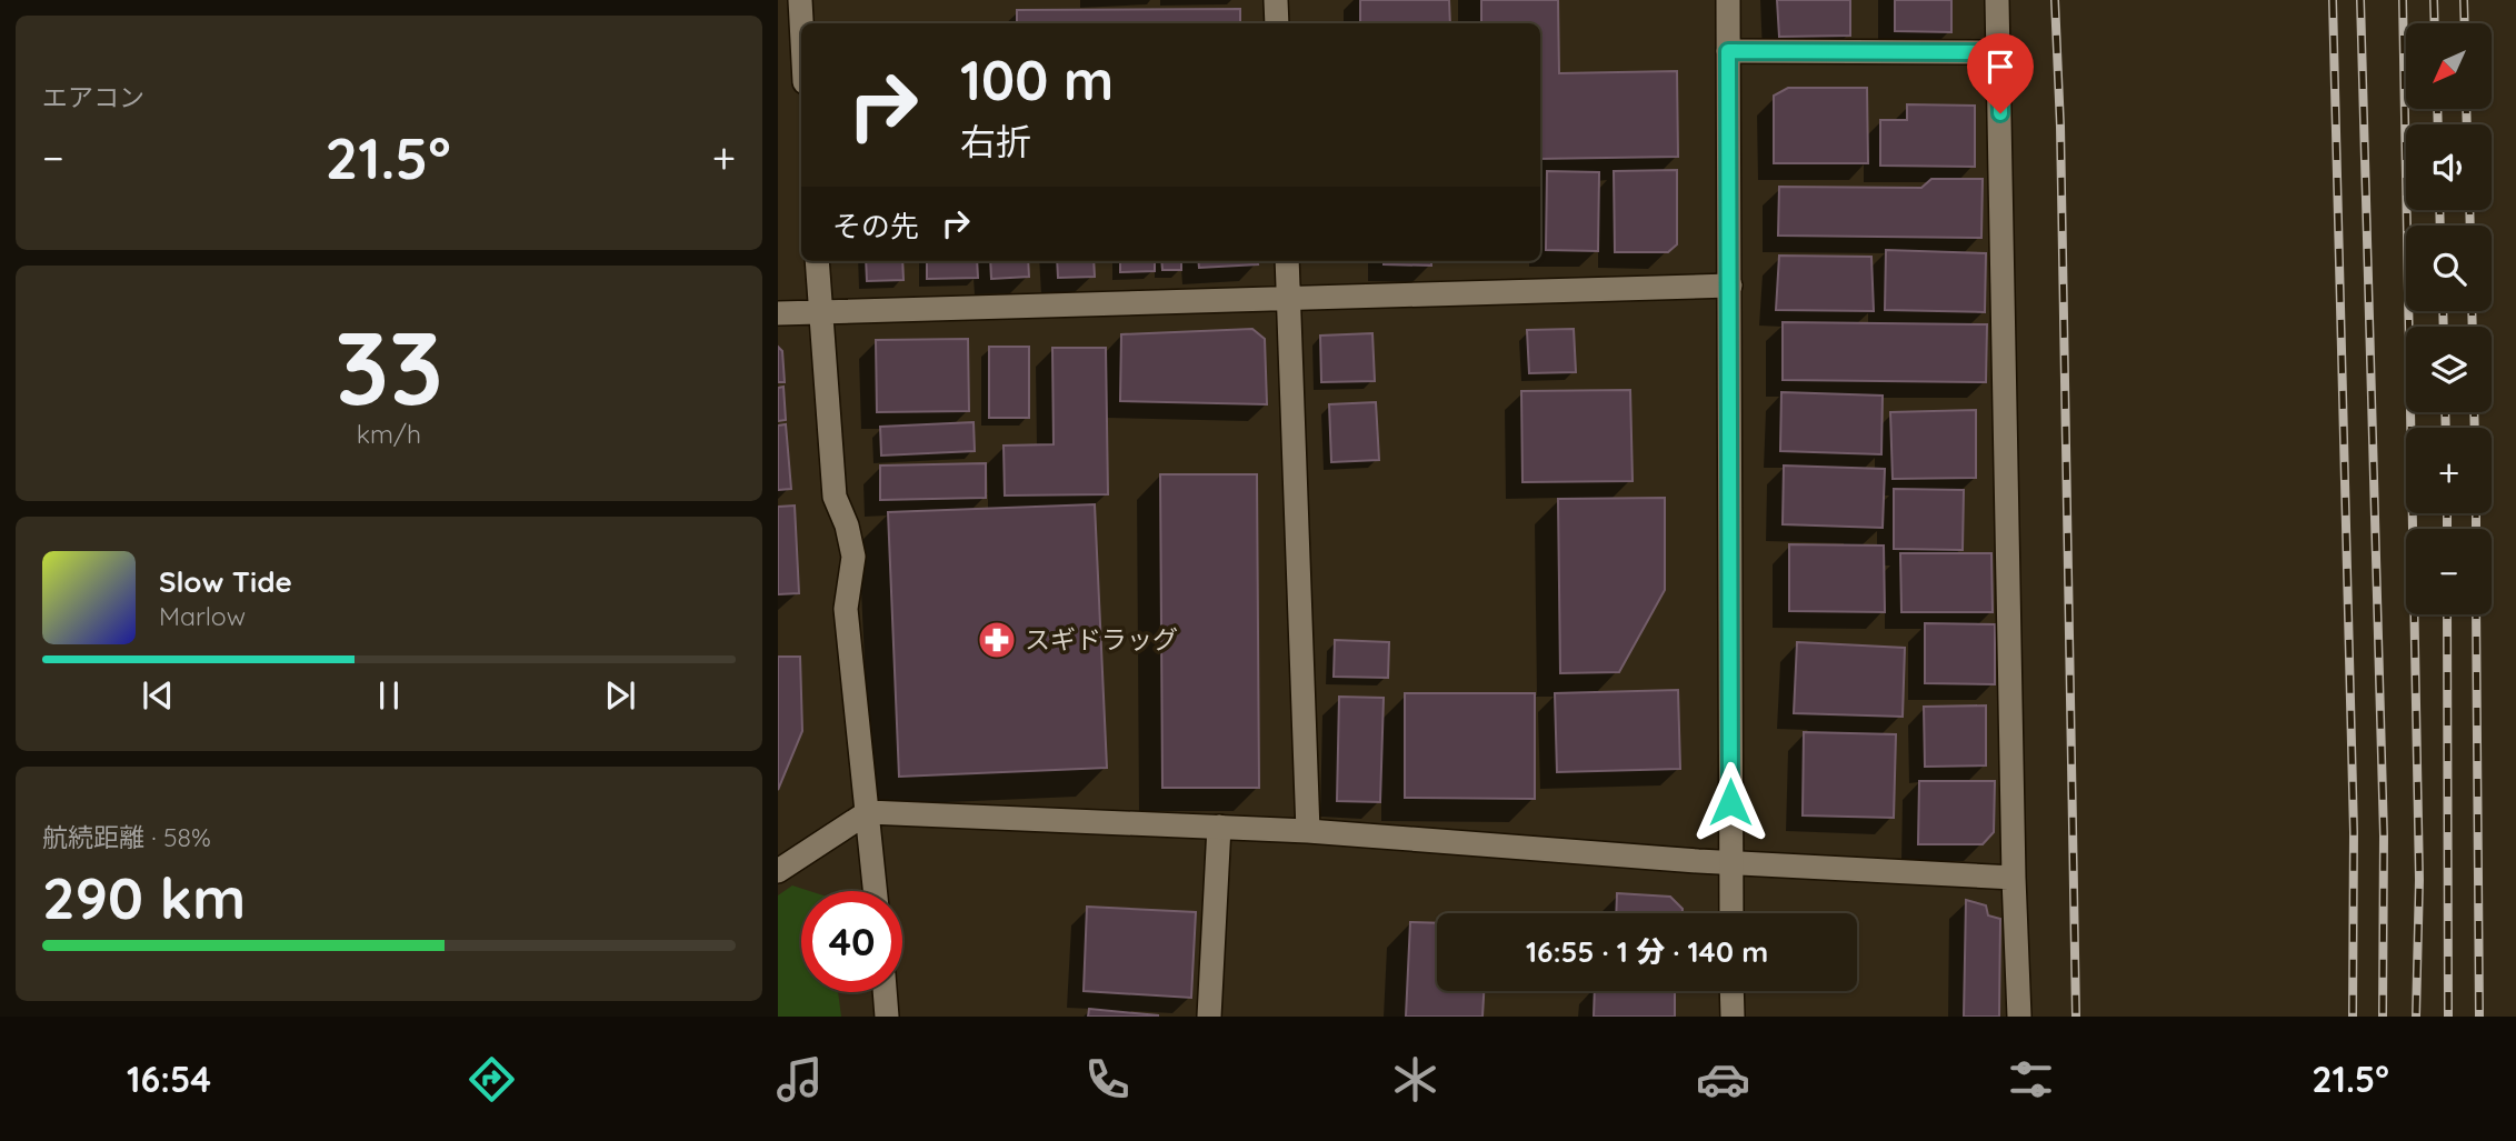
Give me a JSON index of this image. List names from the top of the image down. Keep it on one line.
{"places":{"pharmacy":["スギドラッグ"]},"north":"bottom left","page":{"tile":["エアコン",["33","km/h"],["航続距離 · 58%","290 km"]],"map_buttons":["+","−"],"turn":["100 m","右折"],"heat":["−","21.5°","+"],"then":"その先","song":["Slow Tide","Marlow"],"limit":"40","trip":"16:55 · 1 分 · 140 m","tabs":["16:54","21.5°"]}}
